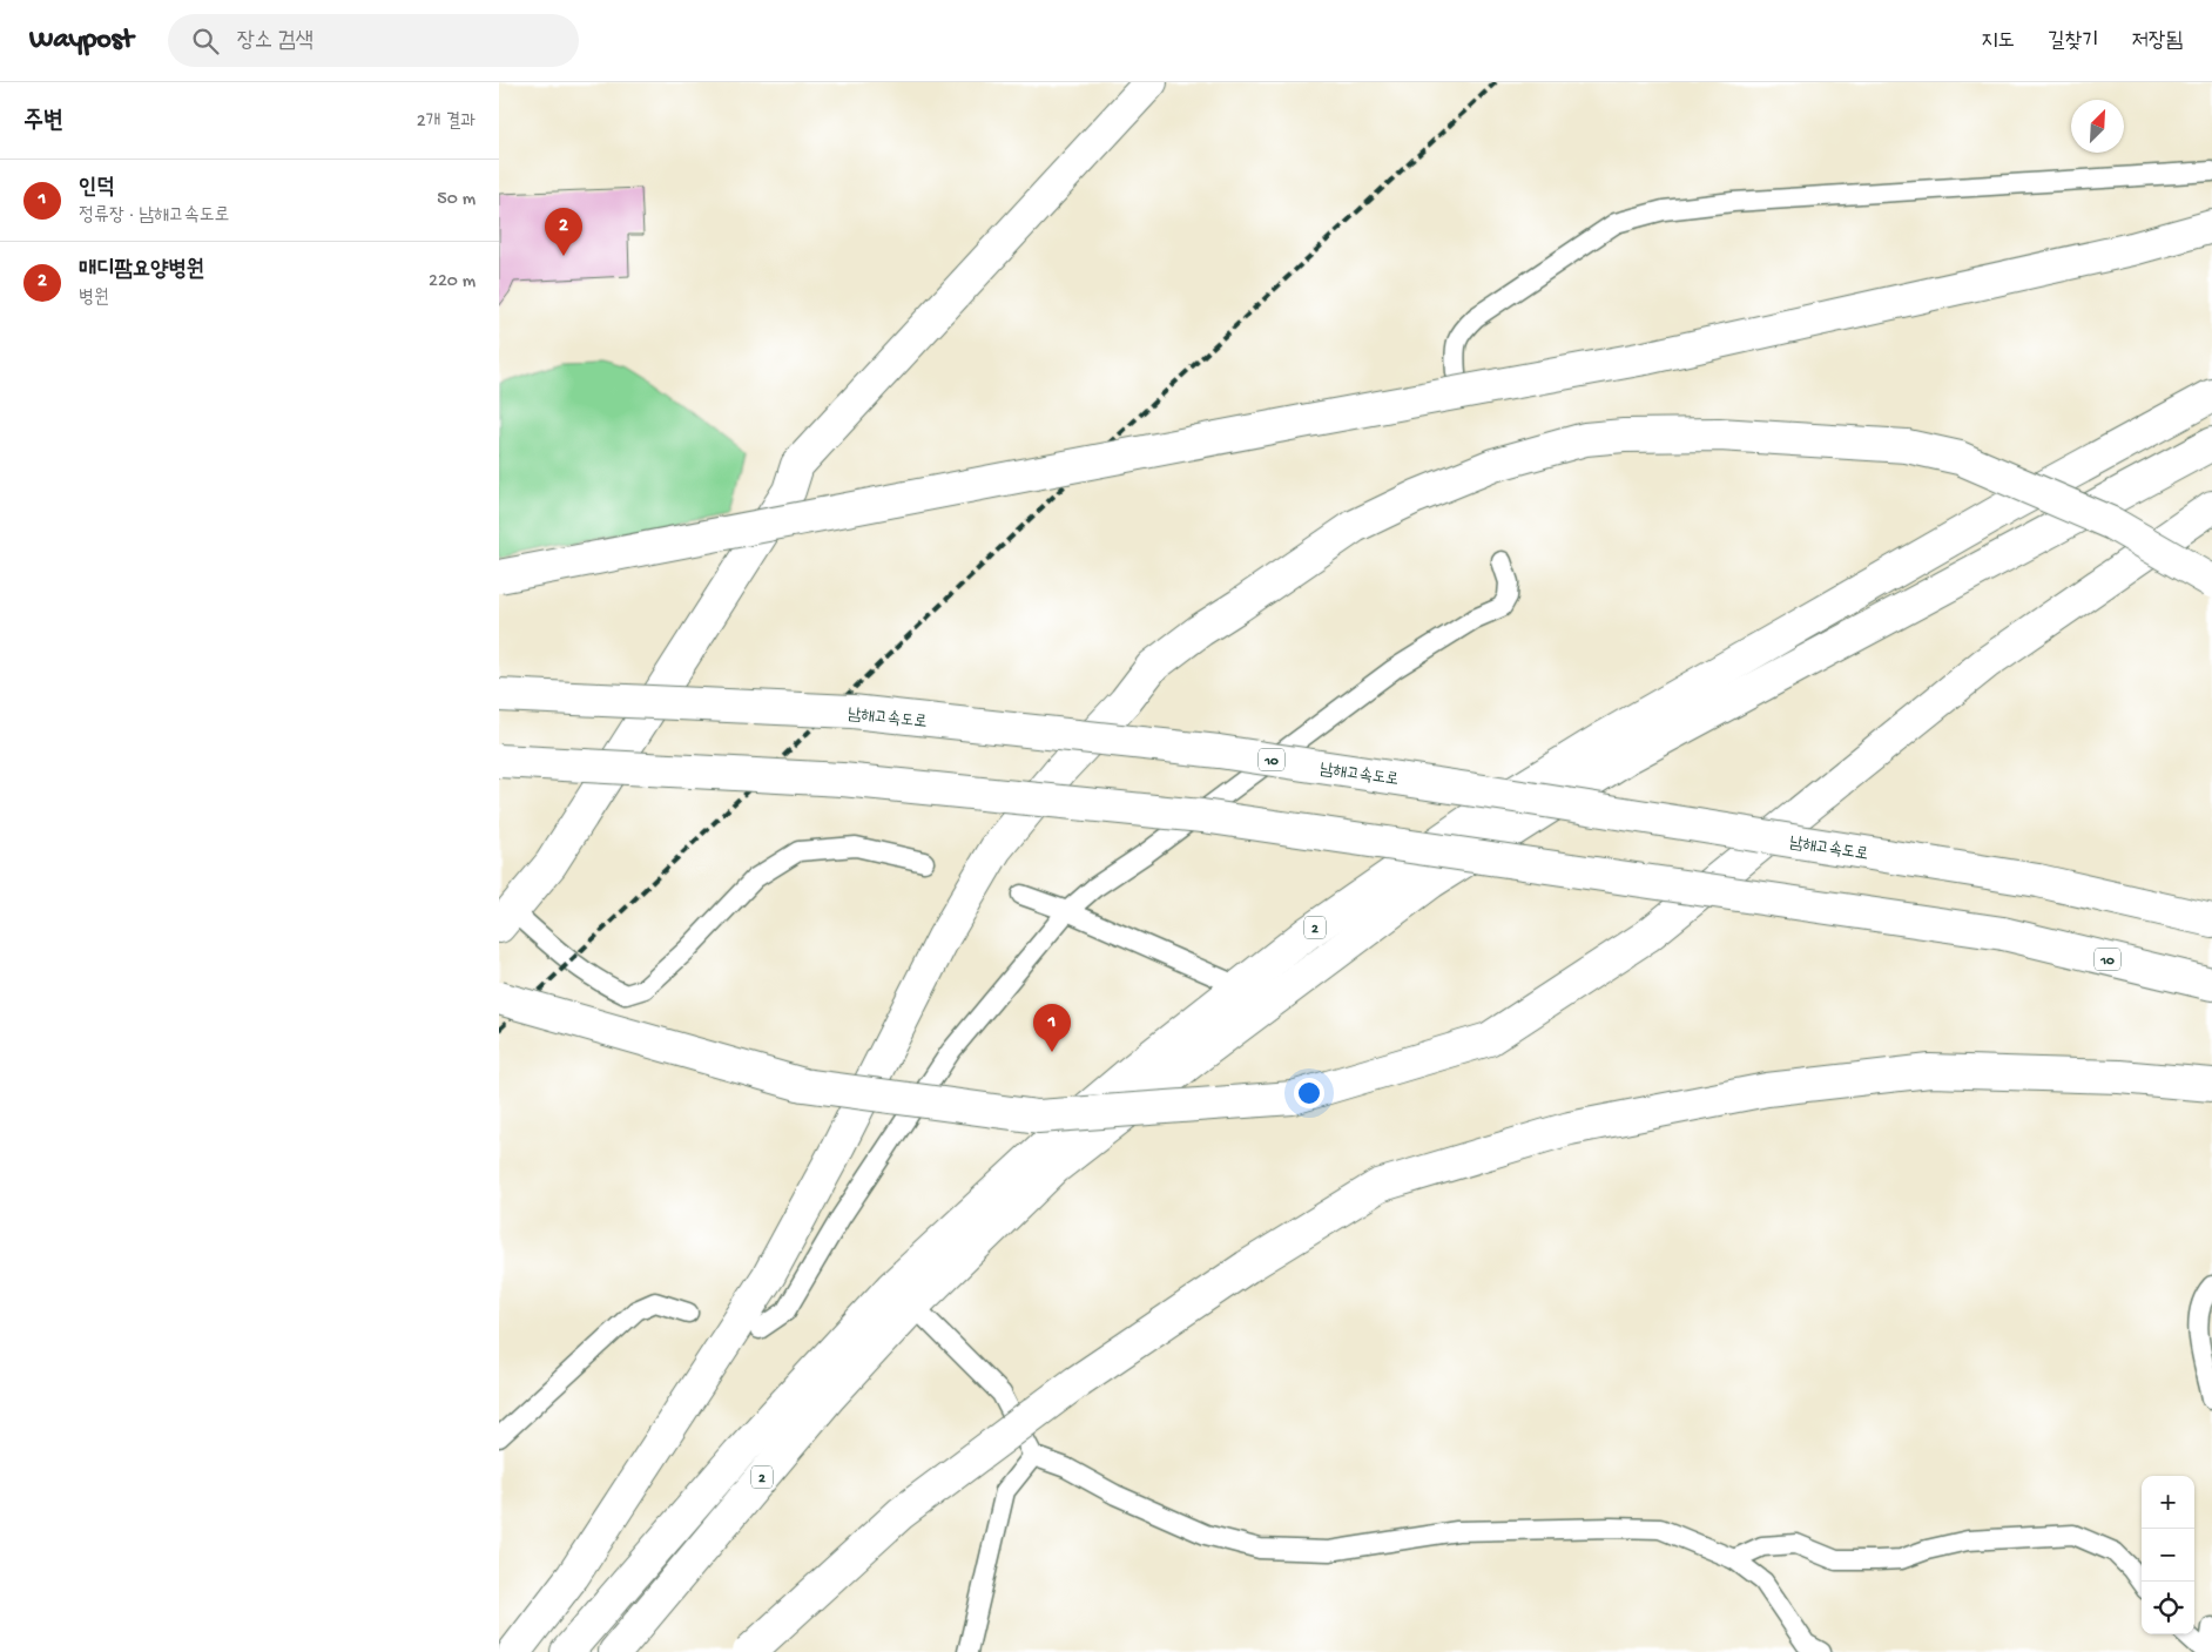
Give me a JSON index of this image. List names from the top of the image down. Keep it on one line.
{"streets":{"main road":["남해고속도로","10","2"]},"north":"top right","page":{"header":"Waypost","search":"장소 검색","nav":["지도","길찾기","저장됨"],"heading":["주변","2개 결과"],"list":[{"mark":"1","name":"인덕","note":"정류장 · 남해고속도로","value":"50 m"},{"mark":"2","name":"매디팜요양병원","note":"병원","value":"220 m"}],"pins":["2","1"],"map_buttons":["+","−"]}}
